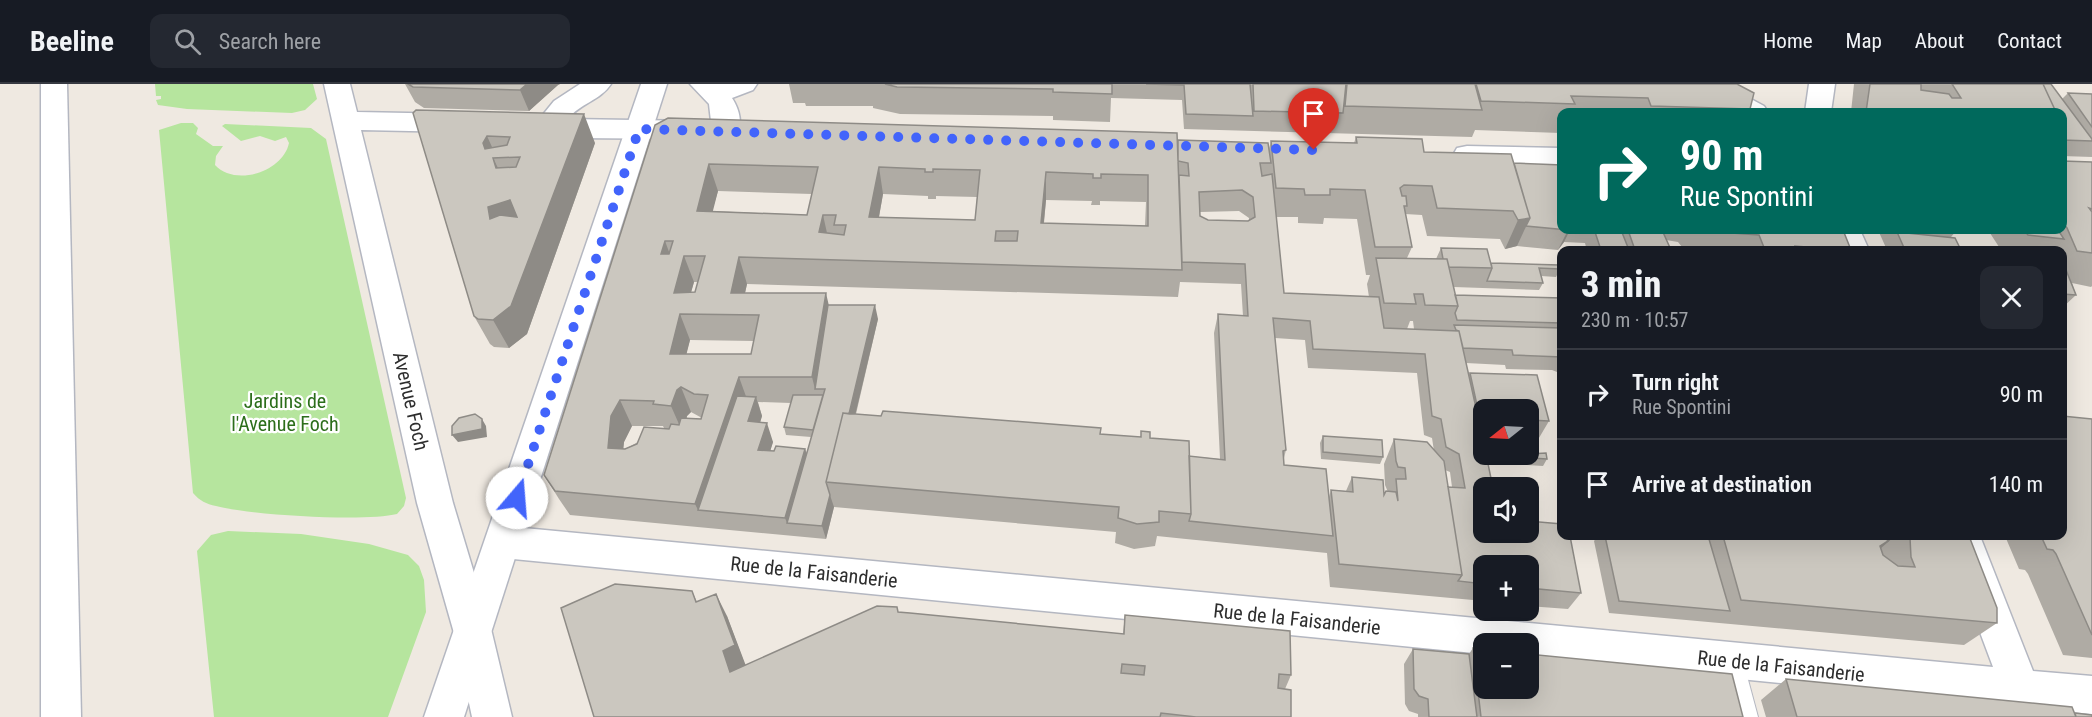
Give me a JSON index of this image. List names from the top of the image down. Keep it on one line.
{"streets":{"street":["Avenue Foch","Rue de la Faisanderie"]},"parks":["Jardins de l'Avenue Foch"],"north":"left","page":{"header":"Beeline","search":"Search here","nav":["Home","Map","About","Contact"],"turn":["90 m","Rue Spontini"],"heading":["3 min","230 m · 10:57"],"list":[{"name":"Turn right","note":"Rue Spontini","value":"90 m"},{"name":"Arrive at destination","value":"140 m"}],"map_buttons":["+","−"]}}
